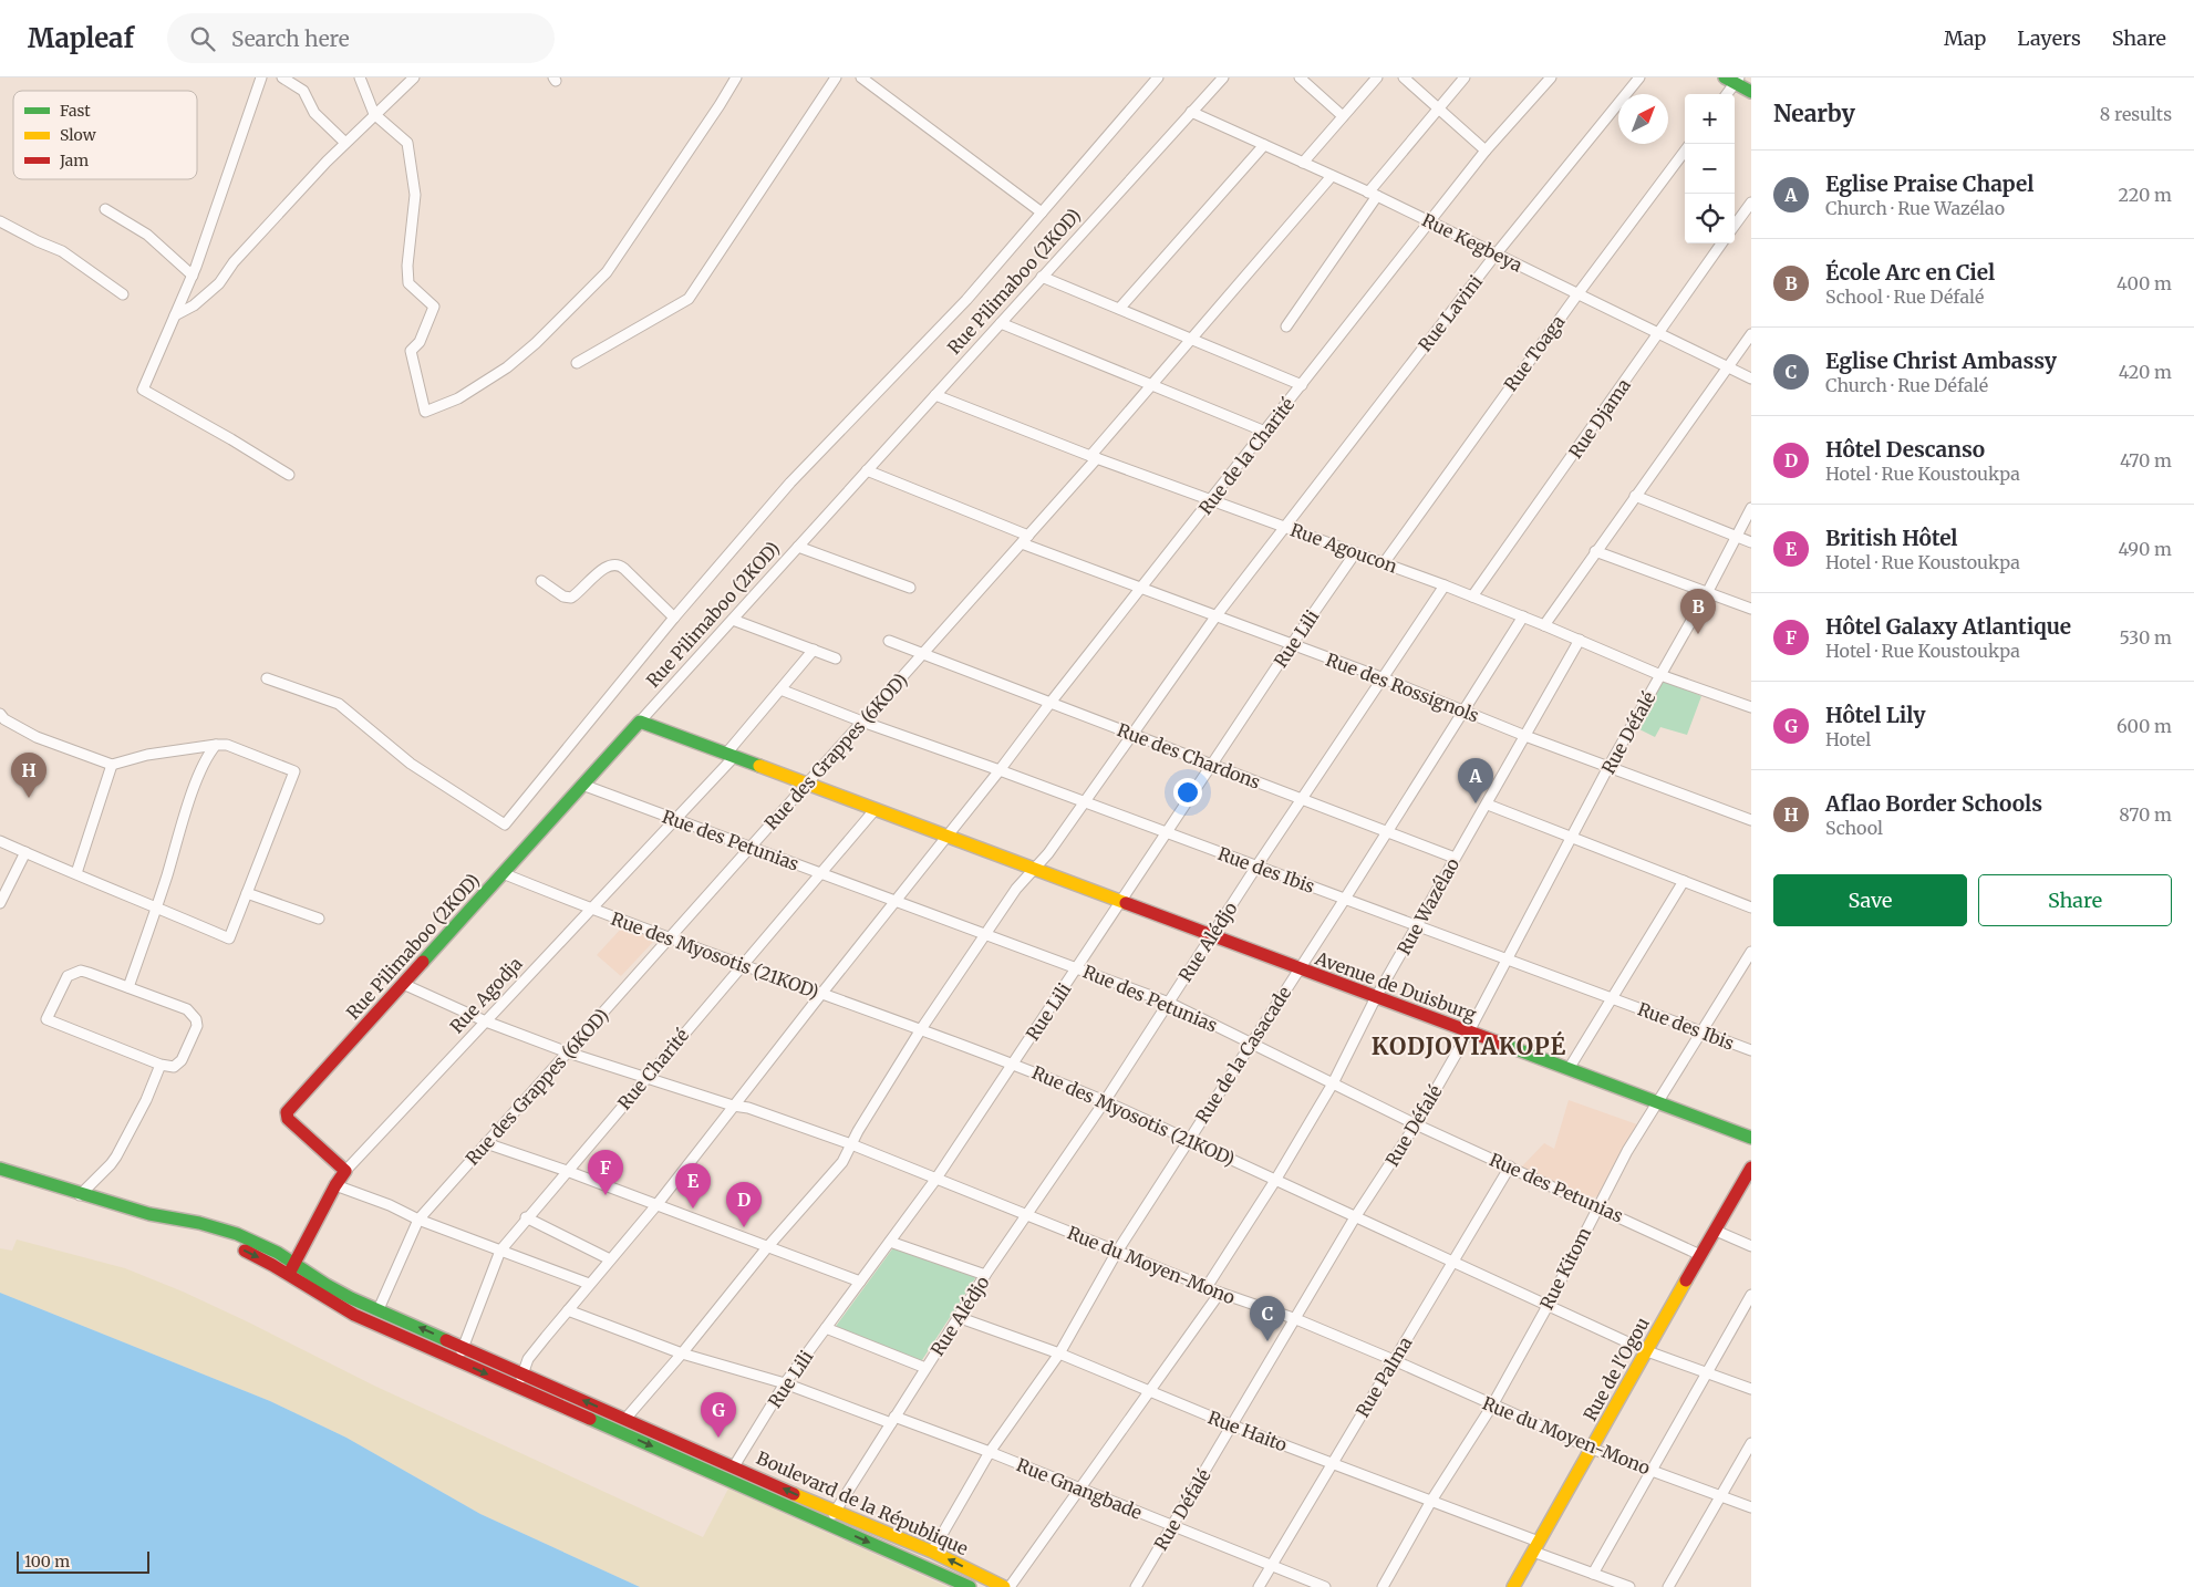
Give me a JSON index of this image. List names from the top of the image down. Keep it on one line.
{"streets":{"main road":["Rue Pilimaboo (2KOD)","Avenue de Duisburg","Rue Agodja","Rue de l'Ogou","Boulevard de la République"],"street":["Rue Kegbeya","Rue Lavini","Rue Toaga","Rue Djama","Rue de la Charité","Rue Agoucon","Rue Lili","Rue des Rossignols","Rue Défalé","Rue des Grappes (6KOD)","Rue des Chardons","Rue des Petunias","Rue des Ibis","Rue Wazélao","Rue Alédjo","Rue des Myosotis (21KOD)","Rue de la Casacade","Rue Charité","Rue du Moyen-Mono","Rue Kitom","Rue Palma","Rue Haito","Rue Gnangbade"]},"crossings":[["Rue Kegbeya","Rue Pilimaboo (2KOD)"],["Rue Kegbeya","Rue Lavini"],["Rue Kegbeya","Rue Toaga"],["Rue Kegbeya","Rue Djama"],["Rue Kegbeya","Rue de la Charité"],["Rue Kegbeya","Rue des Grappes (6KOD)"],["Rue Pilimaboo (2KOD)","Rue Agoucon"],["Rue Pilimaboo (2KOD)","Rue des Rossignols"],["Rue Pilimaboo (2KOD)","Rue des Petunias"],["Rue Pilimaboo (2KOD)","Rue des Myosotis (21KOD)"],["Rue Pilimaboo (2KOD)","Avenue de Duisburg"],["Rue Pilimaboo (2KOD)","Rue Agodja"],["Rue Pilimaboo (2KOD)","Rue du Moyen-Mono"],["Rue Lavini","Rue Agoucon"],["Rue Lavini","Rue des Rossignols"],["Rue Lavini","Rue des Chardons"],["Rue Lavini","Rue des Petunias"],["Rue Lavini","Rue des Ibis"],["Rue Lavini","Rue des Myosotis (21KOD)"],["Rue Lavini","Avenue de Duisburg"],["Rue Lavini","Rue du Moyen-Mono"],["Rue Lavini","Rue Gnangbade"],["Rue Lavini","Boulevard de la République"],["Rue Toaga","Rue Agoucon"],["Rue Djama","Rue Agoucon"],["Rue de la Charité","Rue Agoucon"],["Rue de la Charité","Rue des Rossignols"],["Rue de la Charité","Rue des Chardons"],["Rue de la Charité","Rue des Petunias"],["Rue de la Charité","Rue des Ibis"],["Rue de la Charité","Rue des Myosotis (21KOD)"],["Rue de la Charité","Avenue de Duisburg"],["Rue de la Charité","Rue du Moyen-Mono"],["Rue de la Charité","Rue Gnangbade"],["Rue de la Charité","Boulevard de la République"],["Rue Agoucon","Rue Lili"],["Rue Agoucon","Rue Défalé"],["Rue Agoucon","Rue des Grappes (6KOD)"],["Rue Agoucon","Rue Wazélao"],["Rue Agoucon","Rue Alédjo"],["Rue Agoucon","Rue de la Casacade"],["Rue Lili","Rue des Rossignols"],["Rue Lili","Rue des Chardons"],["Rue Lili","Rue des Petunias"],["Rue Lili","Rue des Ibis"],["Rue Lili","Rue des Myosotis (21KOD)"],["Rue Lili","Avenue de Duisburg"],["Rue Lili","Rue du Moyen-Mono"],["Rue Lili","Rue Gnangbade"],["Rue Lili","Boulevard de la République"],["Rue des Rossignols","Rue Défalé"],["Rue des Rossignols","Rue des Grappes (6KOD)"],["Rue des Rossignols","Rue Wazélao"],["Rue des Rossignols","Rue Alédjo"],["Rue des Rossignols","Rue de la Casacade"],["Rue Défalé","Rue des Petunias"],["Rue Défalé","Rue des Ibis"],["Rue Défalé","Rue des Myosotis (21KOD)"],["Rue Défalé","Avenue de Duisburg"],["Rue Défalé","Rue du Moyen-Mono"],["Rue Défalé","Rue Haito"],["Rue Défalé","Rue Gnangbade"],["Rue des Grappes (6KOD)","Rue des Chardons"],["Rue des Grappes (6KOD)","Rue des Petunias"],["Rue des Grappes (6KOD)","Rue des Ibis"],["Rue des Grappes (6KOD)","Rue des Myosotis (21KOD)"],["Rue des Grappes (6KOD)","Avenue de Duisburg"],["Rue des Grappes (6KOD)","Rue du Moyen-Mono"],["Rue des Grappes (6KOD)","Boulevard de la République"],["Rue des Chardons","Rue Wazélao"],["Rue des Chardons","Rue Alédjo"],["Rue des Chardons","Rue de la Casacade"],["Rue des Petunias","Rue Wazélao"],["Rue des Petunias","Rue Alédjo"],["Rue des Petunias","Rue Agodja"],["Rue des Petunias","Rue de la Casacade"],["Rue des Petunias","Rue Charité"],["Rue des Petunias","Rue Kitom"],["Rue des Petunias","Rue de l'Ogou"],["Rue des Petunias","Rue Palma"],["Rue des Ibis","Rue Wazélao"],["Rue des Ibis","Rue Alédjo"],["Rue des Ibis","Rue Agodja"],["Rue des Ibis","Rue de la Casacade"],["Rue des Ibis","Rue Kitom"],["Rue Wazélao","Rue des Myosotis (21KOD)"],["Rue Wazélao","Avenue de Duisburg"],["Rue Wazélao","Rue du Moyen-Mono"],["Rue Alédjo","Rue des Myosotis (21KOD)"],["Rue Alédjo","Avenue de Duisburg"],["Rue Alédjo","Rue du Moyen-Mono"],["Rue Alédjo","Rue Haito"],["Rue Alédjo","Rue Gnangbade"],["Rue Alédjo","Boulevard de la République"],["Rue des Myosotis (21KOD)","Rue Agodja"],["Rue des Myosotis (21KOD)","Rue de la Casacade"],["Rue des Myosotis (21KOD)","Rue Charité"],["Rue des Myosotis (21KOD)","Rue Kitom"],["Rue des Myosotis (21KOD)","Rue de l'Ogou"],["Rue des Myosotis (21KOD)","Rue Palma"],["Avenue de Duisburg","Rue Agodja"],["Avenue de Duisburg","Rue de la Casacade"],["Avenue de Duisburg","Rue Charité"],["Avenue de Duisburg","Rue Kitom"],["Rue Agodja","Rue du Moyen-Mono"],["Rue Agodja","Boulevard de la République"],["Rue de la Casacade","Rue du Moyen-Mono"],["Rue de la Casacade","Rue Haito"],["Rue de la Casacade","Rue Gnangbade"],["Rue de la Casacade","Boulevard de la République"],["Rue Charité","Rue du Moyen-Mono"],["Rue Charité","Boulevard de la République"],["Rue du Moyen-Mono","Rue Kitom"],["Rue du Moyen-Mono","Rue de l'Ogou"],["Rue du Moyen-Mono","Rue Palma"],["Rue Kitom","Rue Haito"],["Rue de l'Ogou","Rue Haito"],["Rue Palma","Rue Haito"],["Rue Palma","Rue Gnangbade"]],"districts":["KODJOVIAKOPÉ"],"legend":["Fast","Slow","Jam"],"scale_bar":"100 m","north":"top right","page":{"header":"Mapleaf","search":"Search here","nav":["Map","Layers","Share"],"heading":["Nearby","8 results"],"map_buttons":["+","−"],"list":[{"mark":"A","name":"Eglise Praise Chapel","note":"Church · Rue Wazélao","value":"220 m"},{"mark":"B","name":"École Arc en Ciel","note":"School · Rue Défalé","value":"400 m"},{"mark":"C","name":"Eglise Christ Ambassy","note":"Church · Rue Défalé","value":"420 m"},{"mark":"D","name":"Hôtel Descanso","note":"Hotel · Rue Koustoukpa","value":"470 m"},{"mark":"E","name":"British Hôtel","note":"Hotel · Rue Koustoukpa","value":"490 m"},{"mark":"F","name":"Hôtel Galaxy Atlantique","note":"Hotel · Rue Koustoukpa","value":"530 m"},{"mark":"G","name":"Hôtel Lily","note":"Hotel","value":"600 m"},{"mark":"H","name":"Aflao Border Schools","note":"School","value":"870 m"}],"pins":["B","H","A","F","E","D","C","G"],"buttons":["Save","Share"],"scale":"100 m"}}
